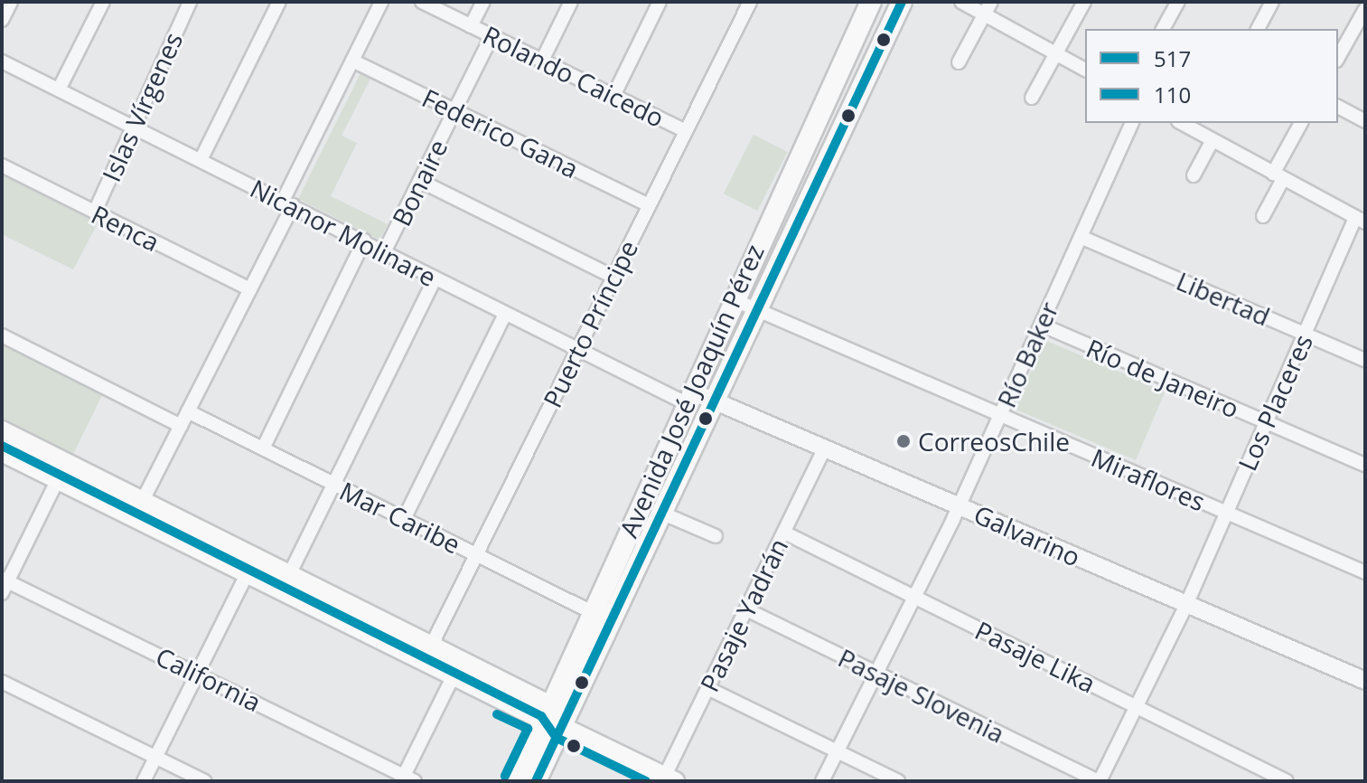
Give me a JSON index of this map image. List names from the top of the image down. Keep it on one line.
{"streets":{"main road":["Avenida José Joaquín Pérez"],"street":["Rolando Caicedo","Islas Vírgenes","Federico Gana","Bonaire","Renca","Nicanor Molinare","Libertad","Puerto Príncipe","Río Baker","Río de Janeiro","Los Placeres","Miraflores","Mar Caribe","Galvarino","Pasaje Yadrán","Pasaje Lika","California","Pasaje Slovenia"]},"crossings":[["Rolando Caicedo","Bonaire"],["Rolando Caicedo","Puerto Príncipe"],["Islas Vírgenes","Renca"],["Islas Vírgenes","Nicanor Molinare"],["Federico Gana","Bonaire"],["Federico Gana","Puerto Príncipe"],["Bonaire","Nicanor Molinare"],["Bonaire","Mar Caribe"],["Nicanor Molinare","Puerto Príncipe"],["Nicanor Molinare","Avenida José Joaquín Pérez"],["Nicanor Molinare","Galvarino"],["Libertad","Río Baker"],["Libertad","Los Placeres"],["Puerto Príncipe","Mar Caribe"],["Río Baker","Río de Janeiro"],["Río Baker","Miraflores"],["Río Baker","Galvarino"],["Río Baker","Pasaje Lika"],["Río Baker","Pasaje Slovenia"],["Río de Janeiro","Los Placeres"],["Avenida José Joaquín Pérez","Miraflores"],["Avenida José Joaquín Pérez","Mar Caribe"],["Avenida José Joaquín Pérez","Galvarino"],["Los Placeres","Miraflores"],["Los Placeres","Galvarino"],["Los Placeres","Pasaje Lika"],["Los Placeres","Pasaje Slovenia"],["Galvarino","Pasaje Yadrán"],["Pasaje Yadrán","Pasaje Lika"],["Pasaje Yadrán","Pasaje Slovenia"]],"places":["CorreosChile"],"lines":["transit line 517","transit line 110"],"legend":["517","110"]}
